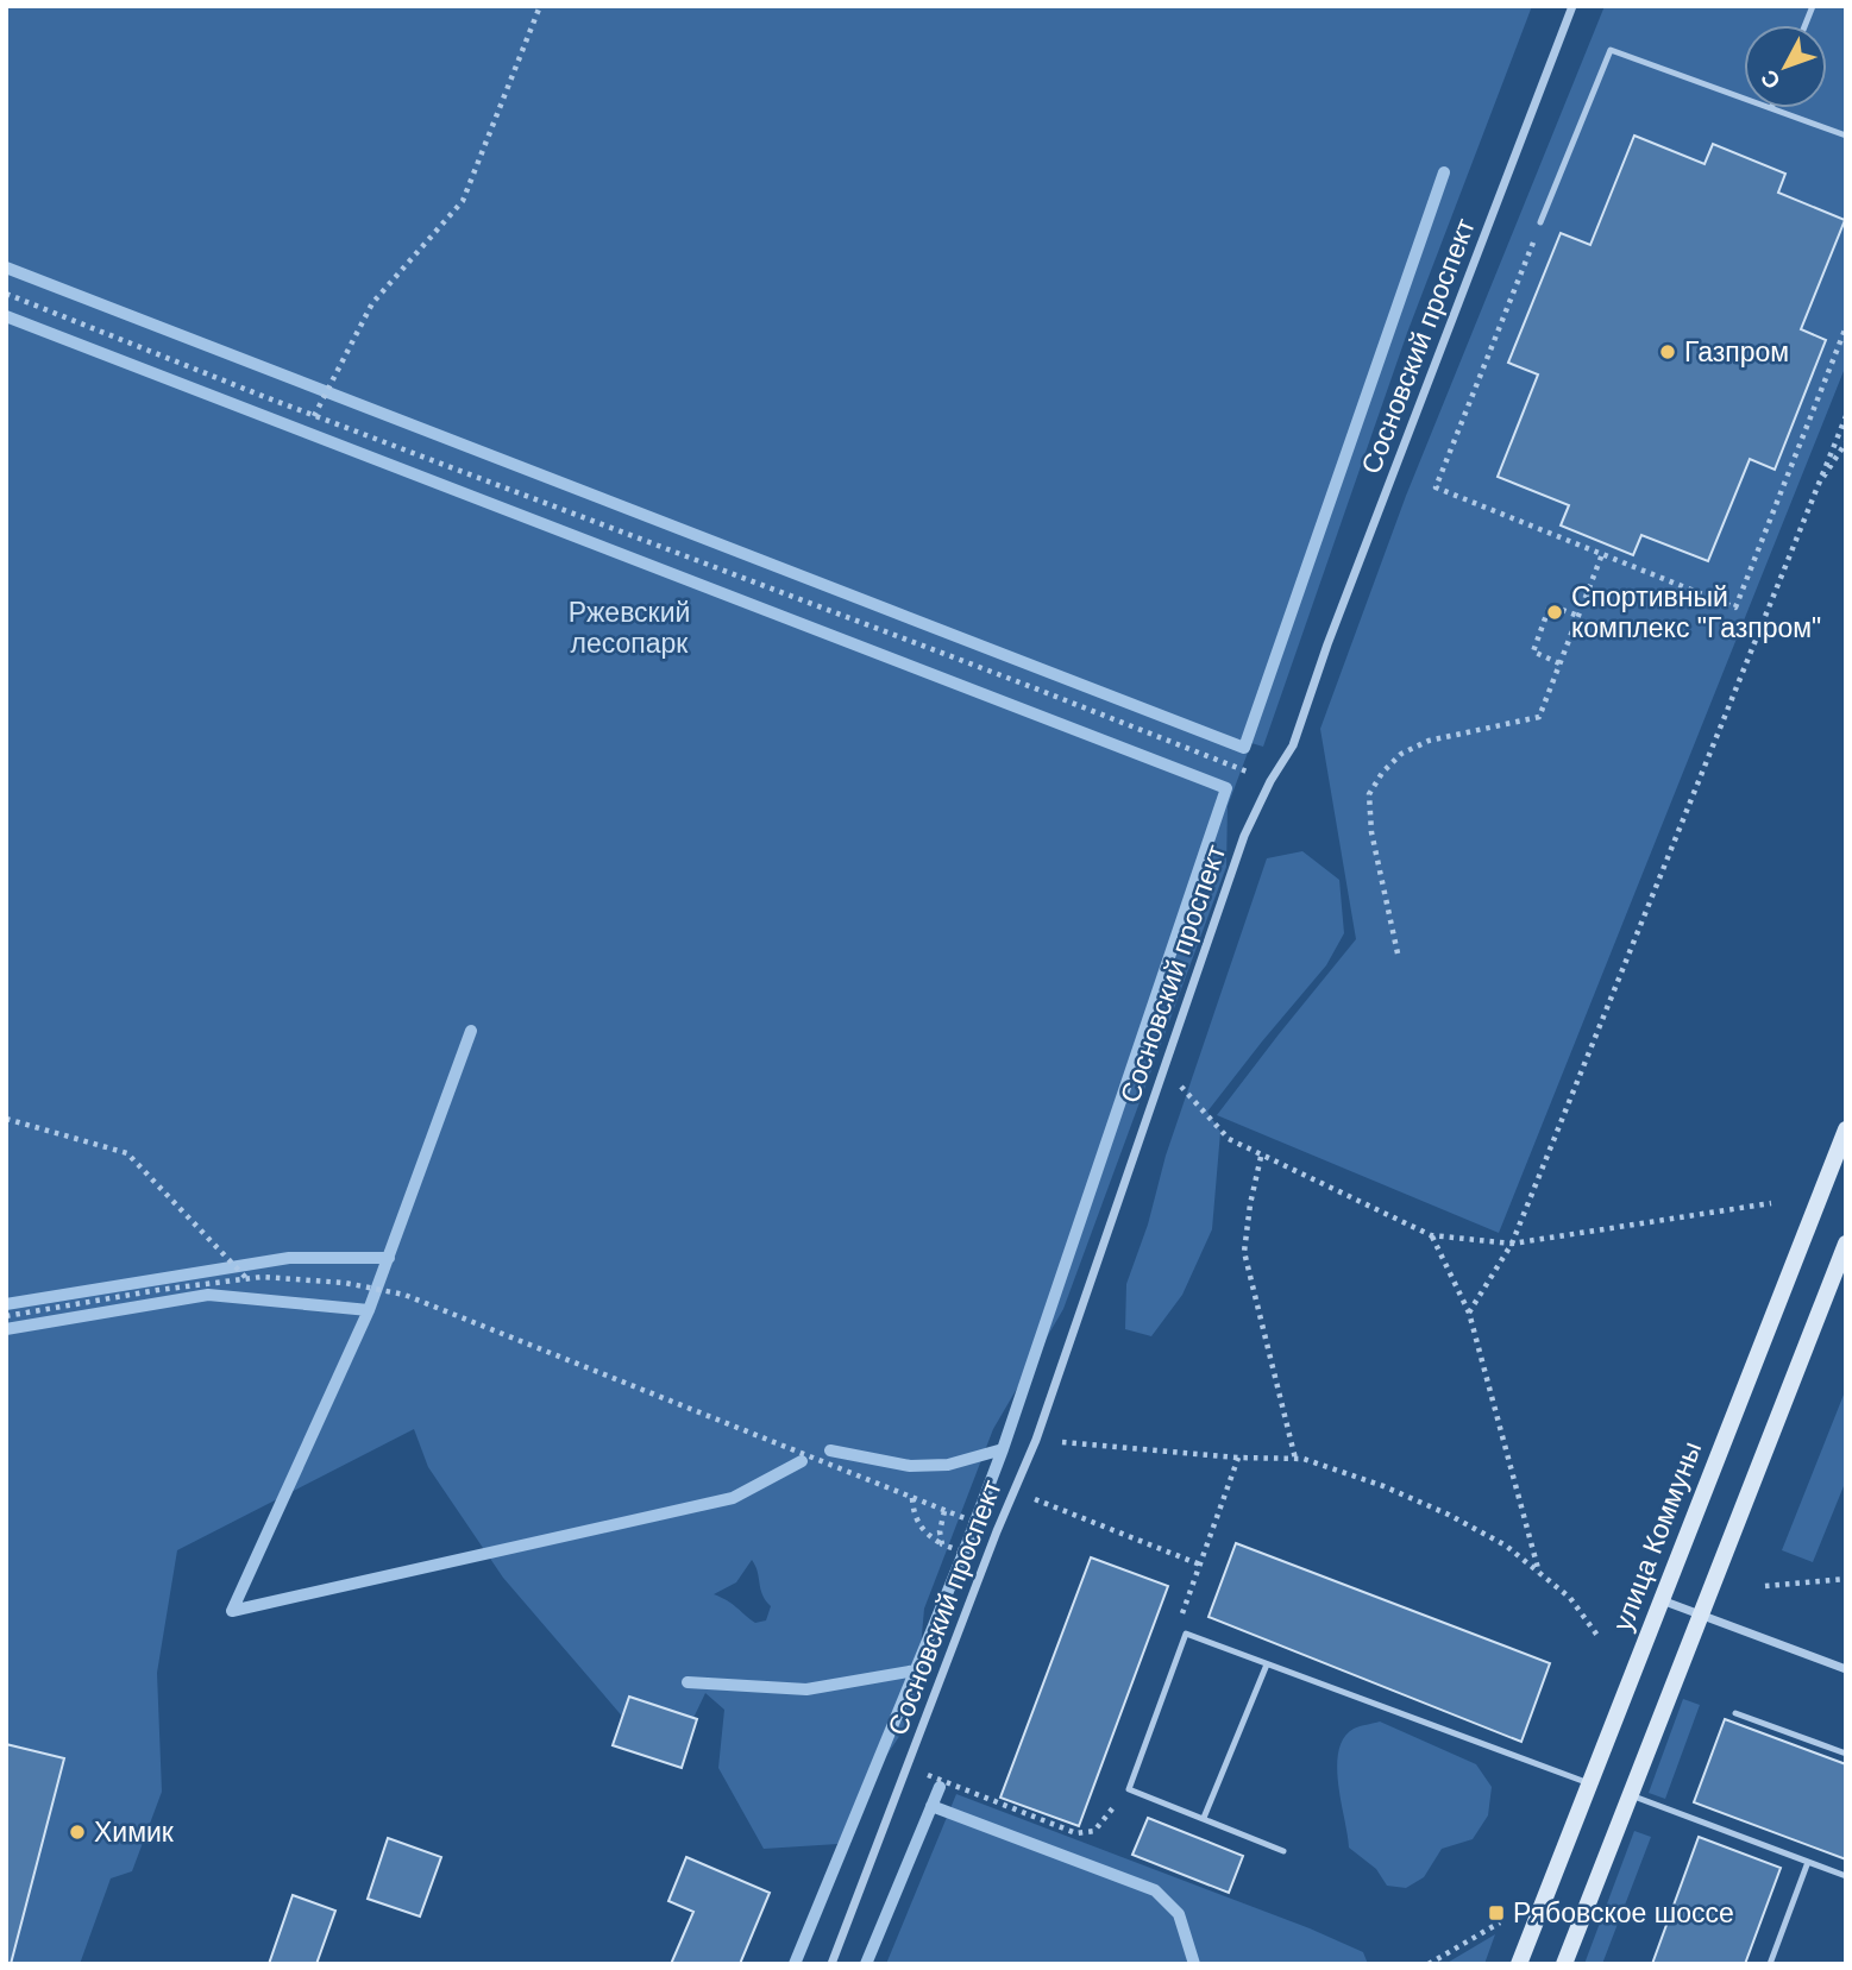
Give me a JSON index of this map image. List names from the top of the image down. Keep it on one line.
{"streets":{"main road":["улица Коммуны"],"street":["Сосновский проспект"]},"parks":["Ржевский лесопарк"],"places":{"other":["Газпром","Cпортивный комплекс \"Газпром\"","Химик"],"transit":["Рябовское шоссе"]},"north":"bottom left"}
